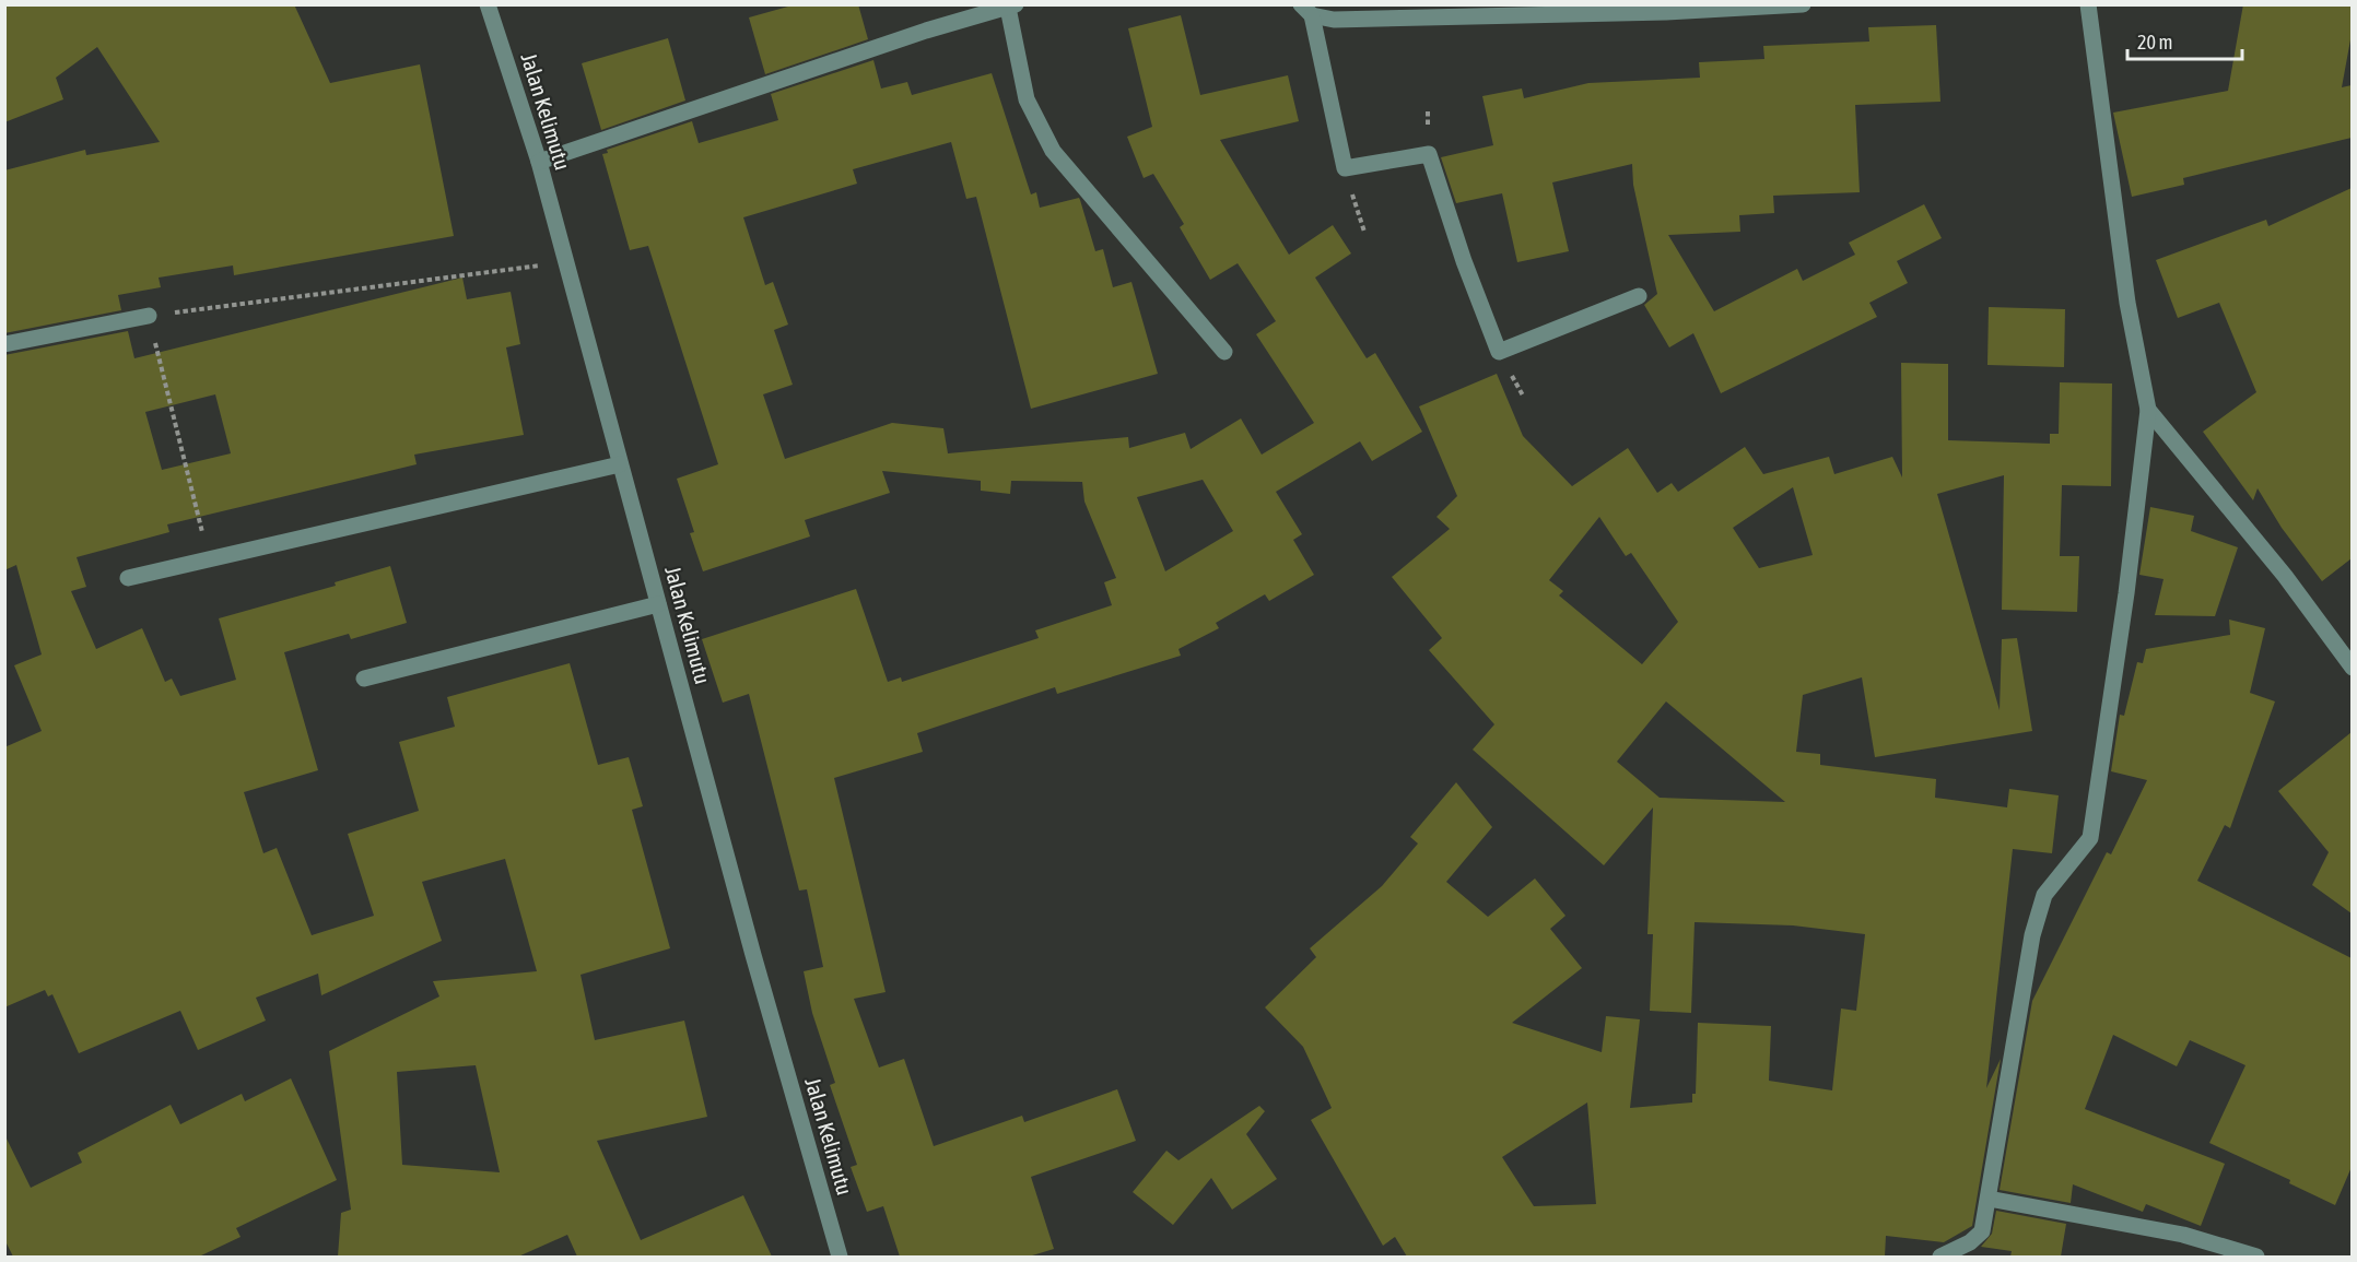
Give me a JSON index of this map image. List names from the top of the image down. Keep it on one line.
{"streets":{"street":["Jalan Kelimutu"]},"scale_bar":"20 m"}
